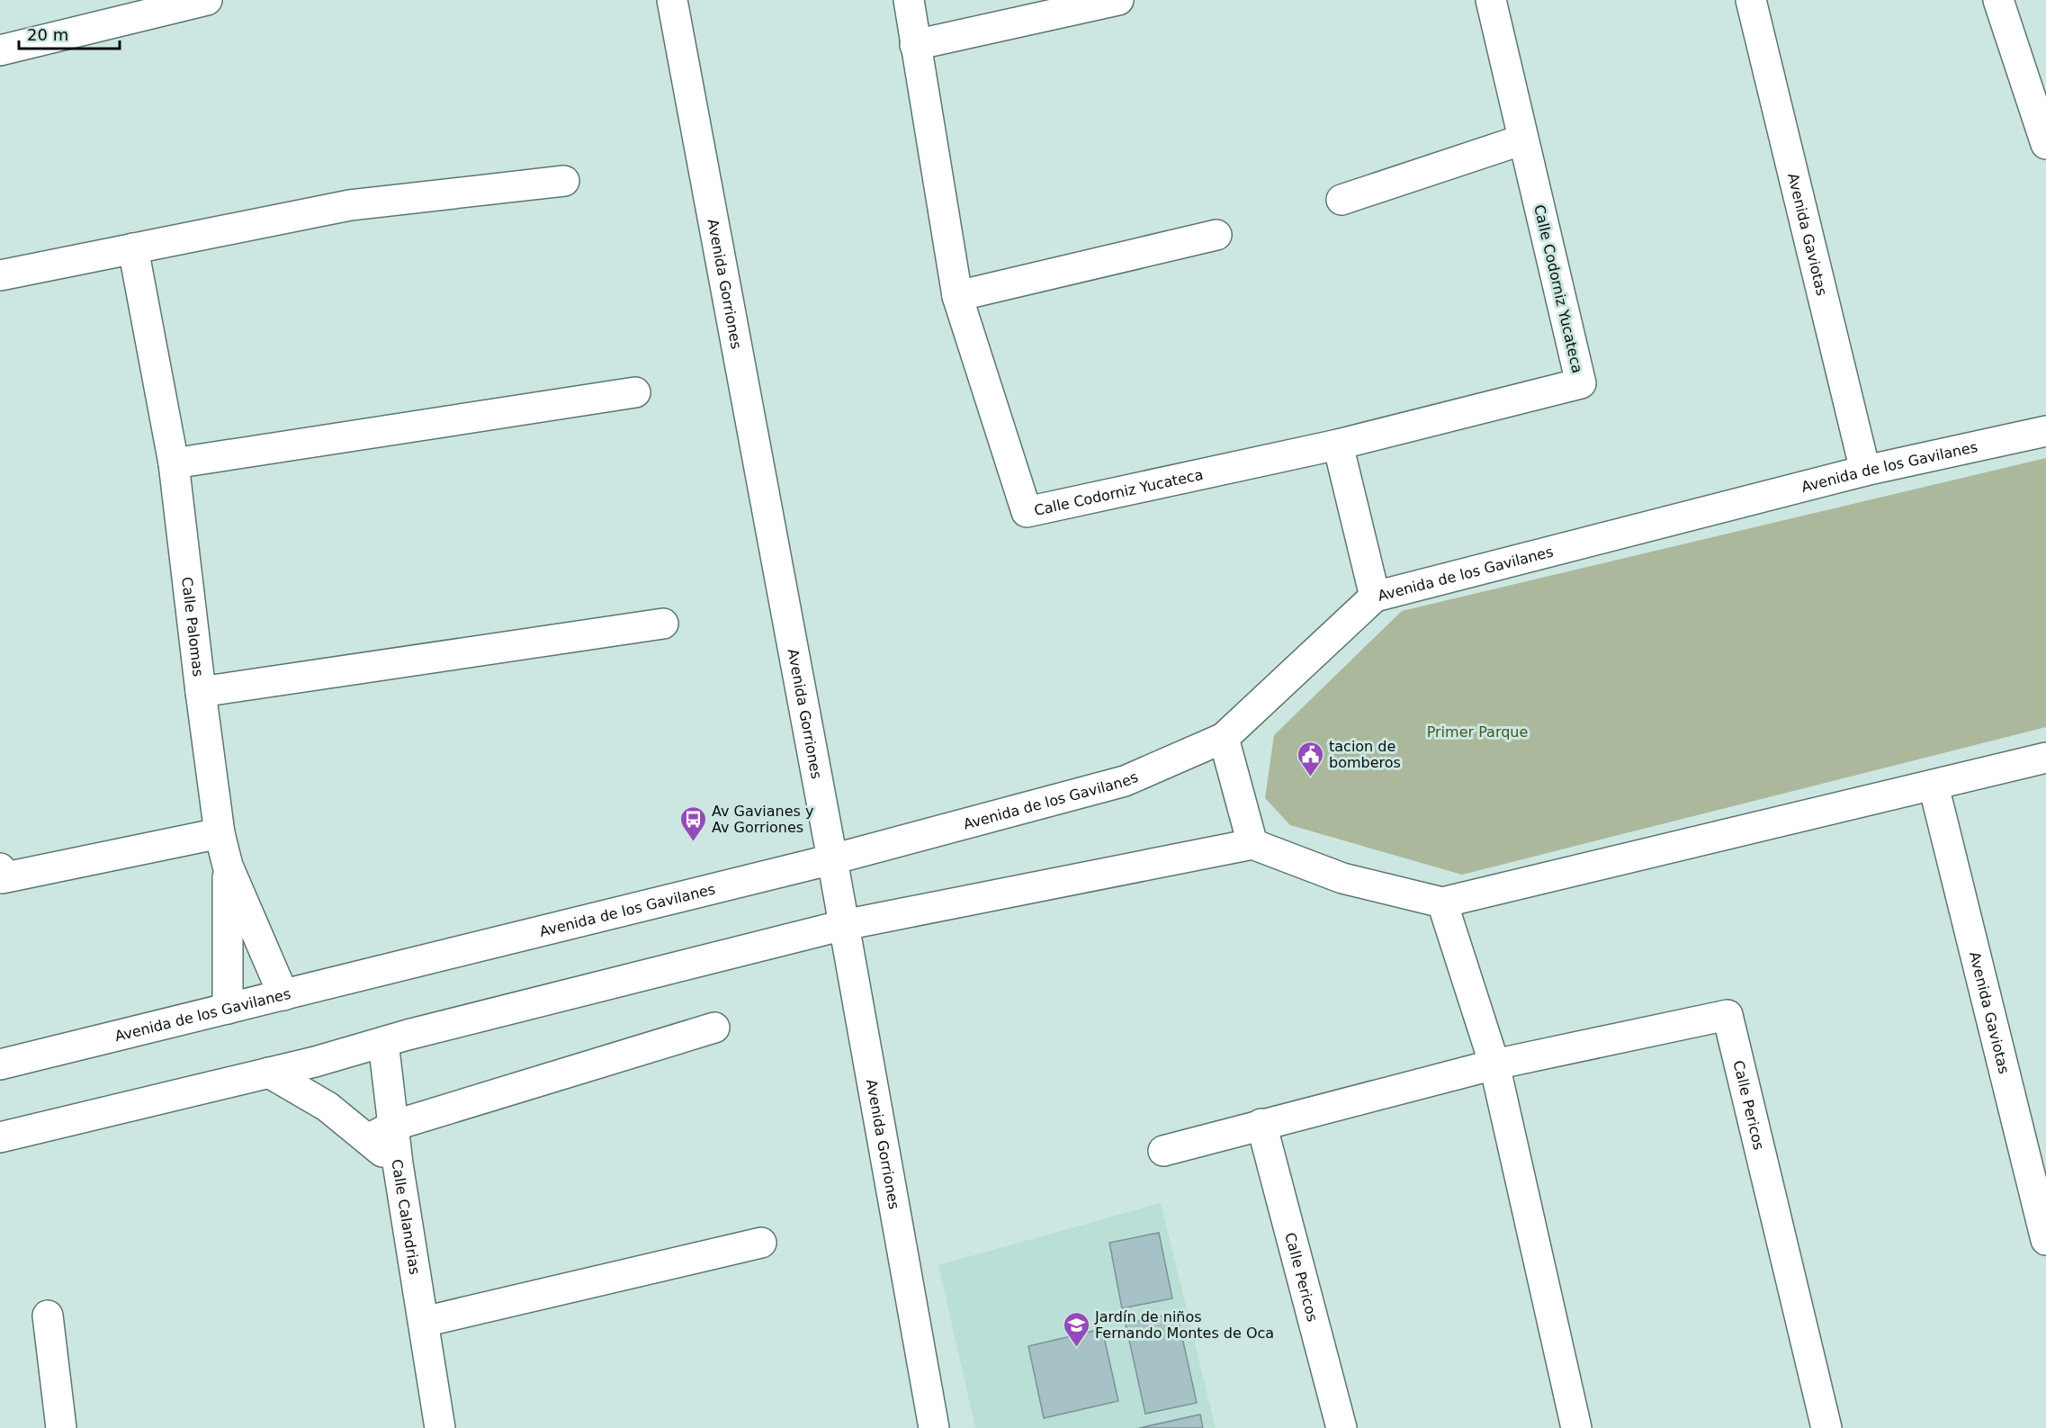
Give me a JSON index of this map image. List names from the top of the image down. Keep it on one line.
{"streets":{"street":["Avenida Gaviotas","Avenida Gorriones","Calle Codorniz Yucateca","Avenida de los Gavilanes","Calle Palomas","Calle Pericos","Calle Calandrias"]},"crossings":[["Avenida Gaviotas","Avenida de los Gavilanes"],["Avenida Gorriones","Avenida de los Gavilanes"],["Avenida de los Gavilanes","Calle Palomas"]],"parks":["Primer Parque"],"places":{"public building":["tacion de bomberos"],"bus stop":["Av Gavianes y Av Gorriones"],"school or university":["Jardín de niños Fernando Montes de Oca"]},"scale_bar":"20 m"}
